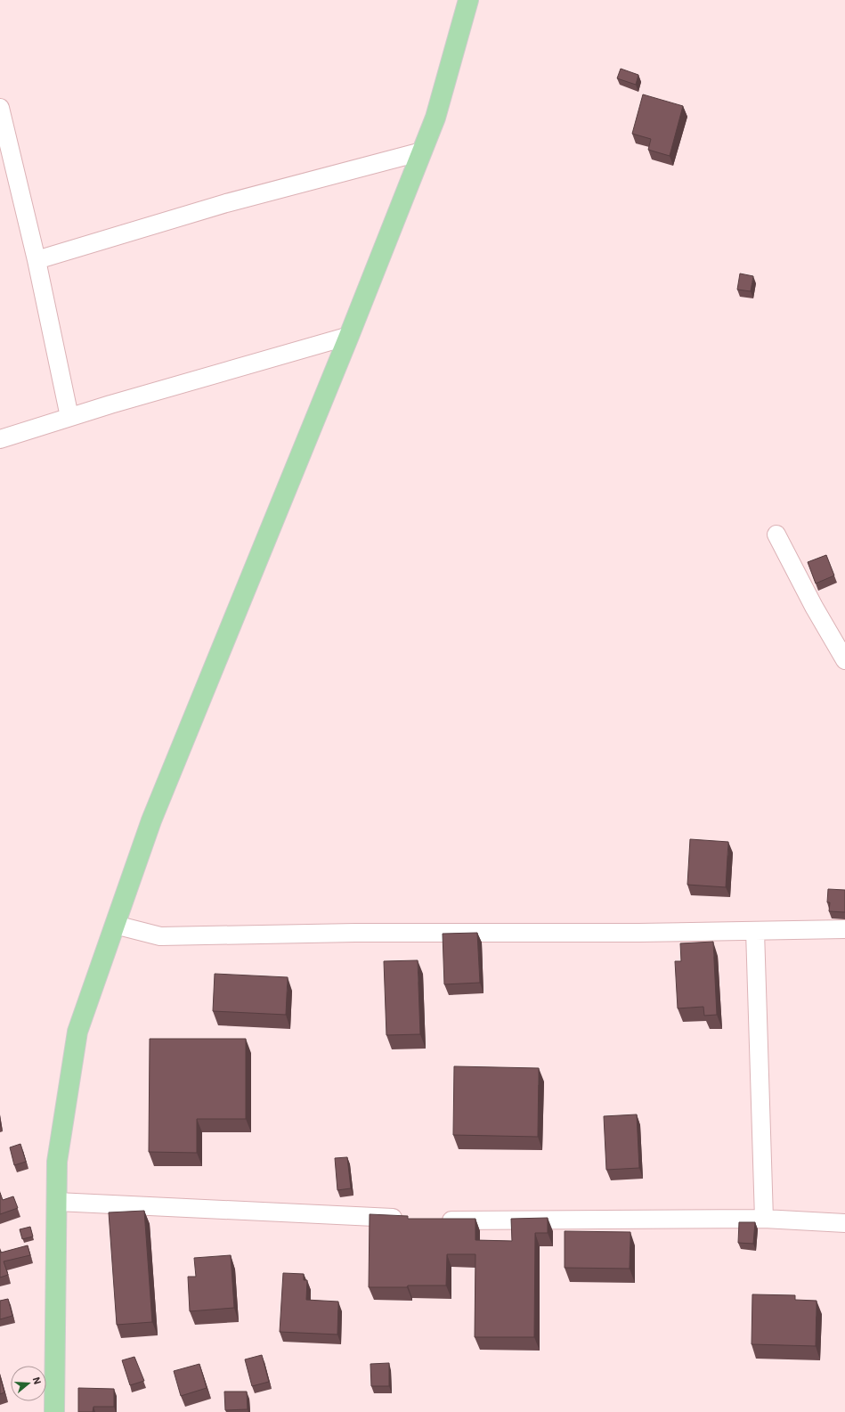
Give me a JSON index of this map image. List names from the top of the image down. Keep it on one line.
{"north":"right"}
